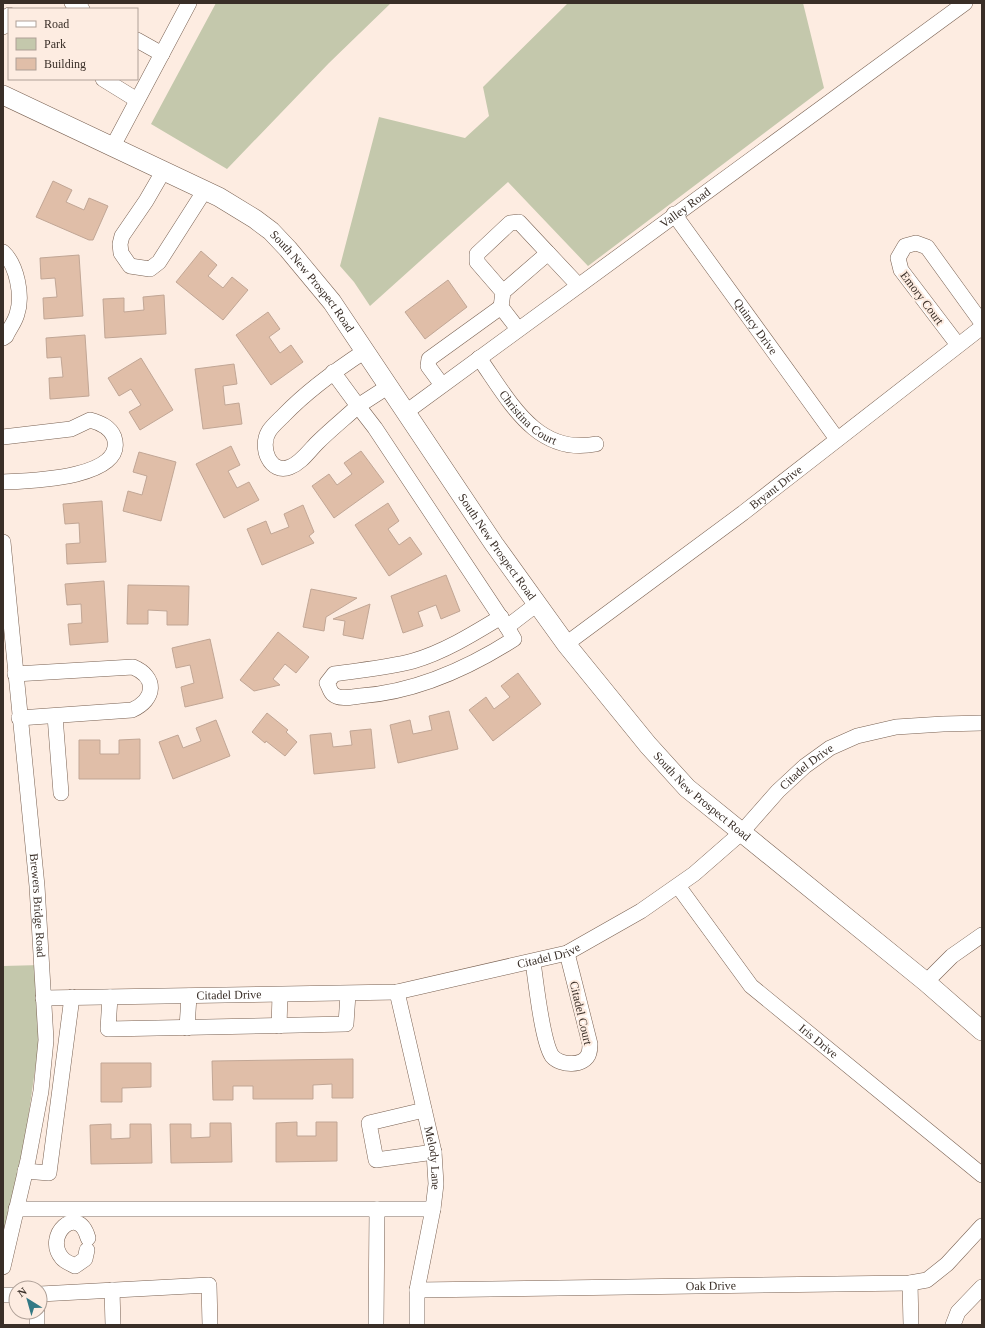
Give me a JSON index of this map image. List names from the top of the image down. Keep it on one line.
{"streets":{"main road":["South New Prospect Road"],"street":["Valley Road","Emory Court","Quincy Drive","Christina Court","Bryant Drive","Citadel Drive","Brewers Bridge Road","Citadel Court","Iris Drive","Melody Lane","Oak Drive"]},"crossings":[["Valley Road","South New Prospect Road"],["Valley Road","Quincy Drive"],["Valley Road","Christina Court"],["South New Prospect Road","Bryant Drive"],["South New Prospect Road","Citadel Drive"],["Emory Court","Bryant Drive"],["Quincy Drive","Bryant Drive"],["Citadel Drive","Brewers Bridge Road"],["Citadel Drive","Citadel Court"],["Citadel Drive","Iris Drive"],["Citadel Drive","Melody Lane"],["Melody Lane","Oak Drive"]],"legend":["Road","Park","Building"],"north":"top left"}
